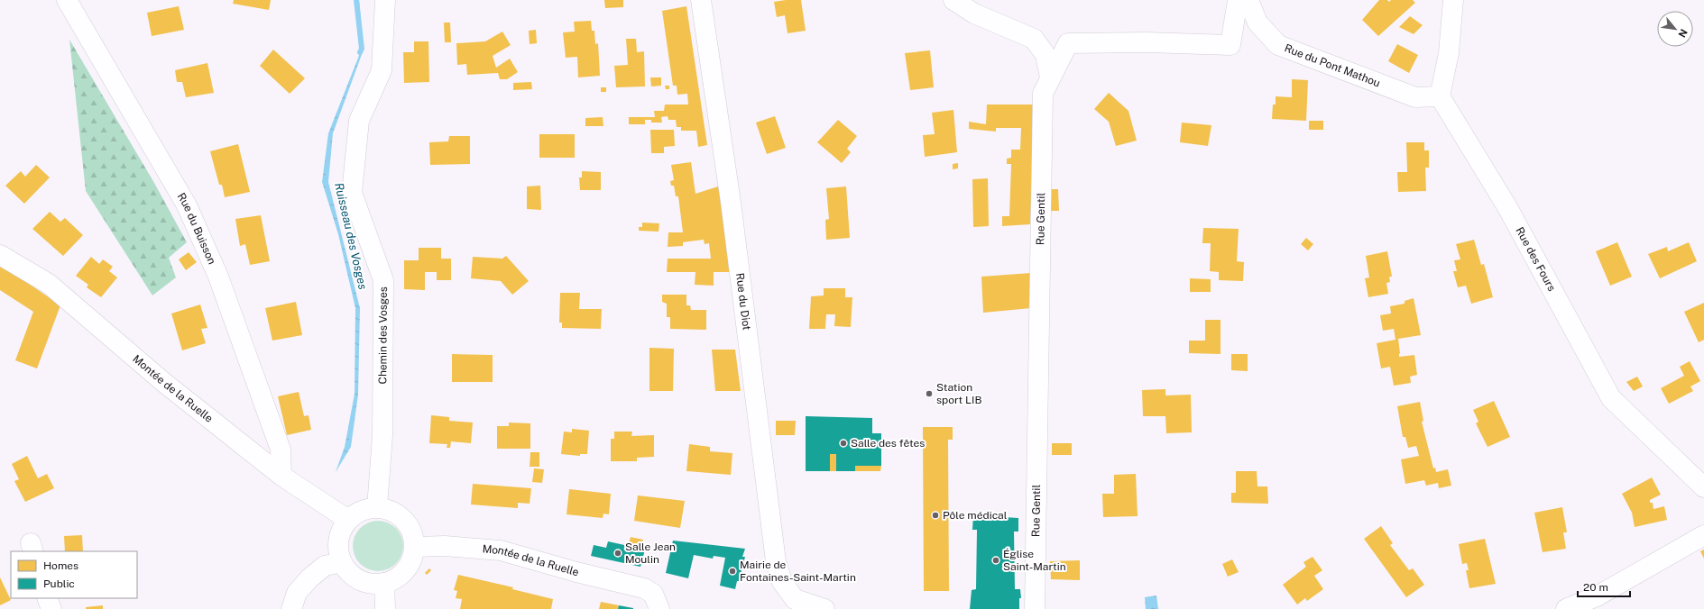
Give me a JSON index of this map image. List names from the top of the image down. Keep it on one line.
{"streets":{"street":["Rue du Pont Mathou","Rue Gentil","Rue du Buisson","Rue des Fours","Rue du Diot","Chemin des Vosges","Montée de la Ruelle"]},"crossings":[["Rue du Pont Mathou","Rue des Fours"],["Rue du Buisson","Montée de la Ruelle"],["Chemin des Vosges","Montée de la Ruelle"]],"water":["Ruisseau des Vosges"],"places":["Station sport LIB","Salle des fêtes","Pôle médical","Salle Jean Moulin","Église Saint-Martin","Mairie de Fontaines-Saint-Martin"],"legend":["Homes","Public"],"scale_bar":"20 m","north":"bottom right"}
